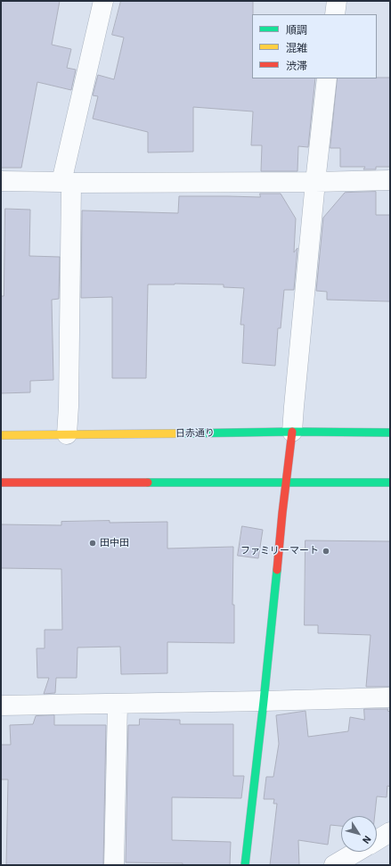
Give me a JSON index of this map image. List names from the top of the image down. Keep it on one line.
{"streets":{"main road":["日赤通り"]},"places":["田中田","ファミリーマート"],"legend":["順調","混雑","渋滞"],"north":"bottom right"}
